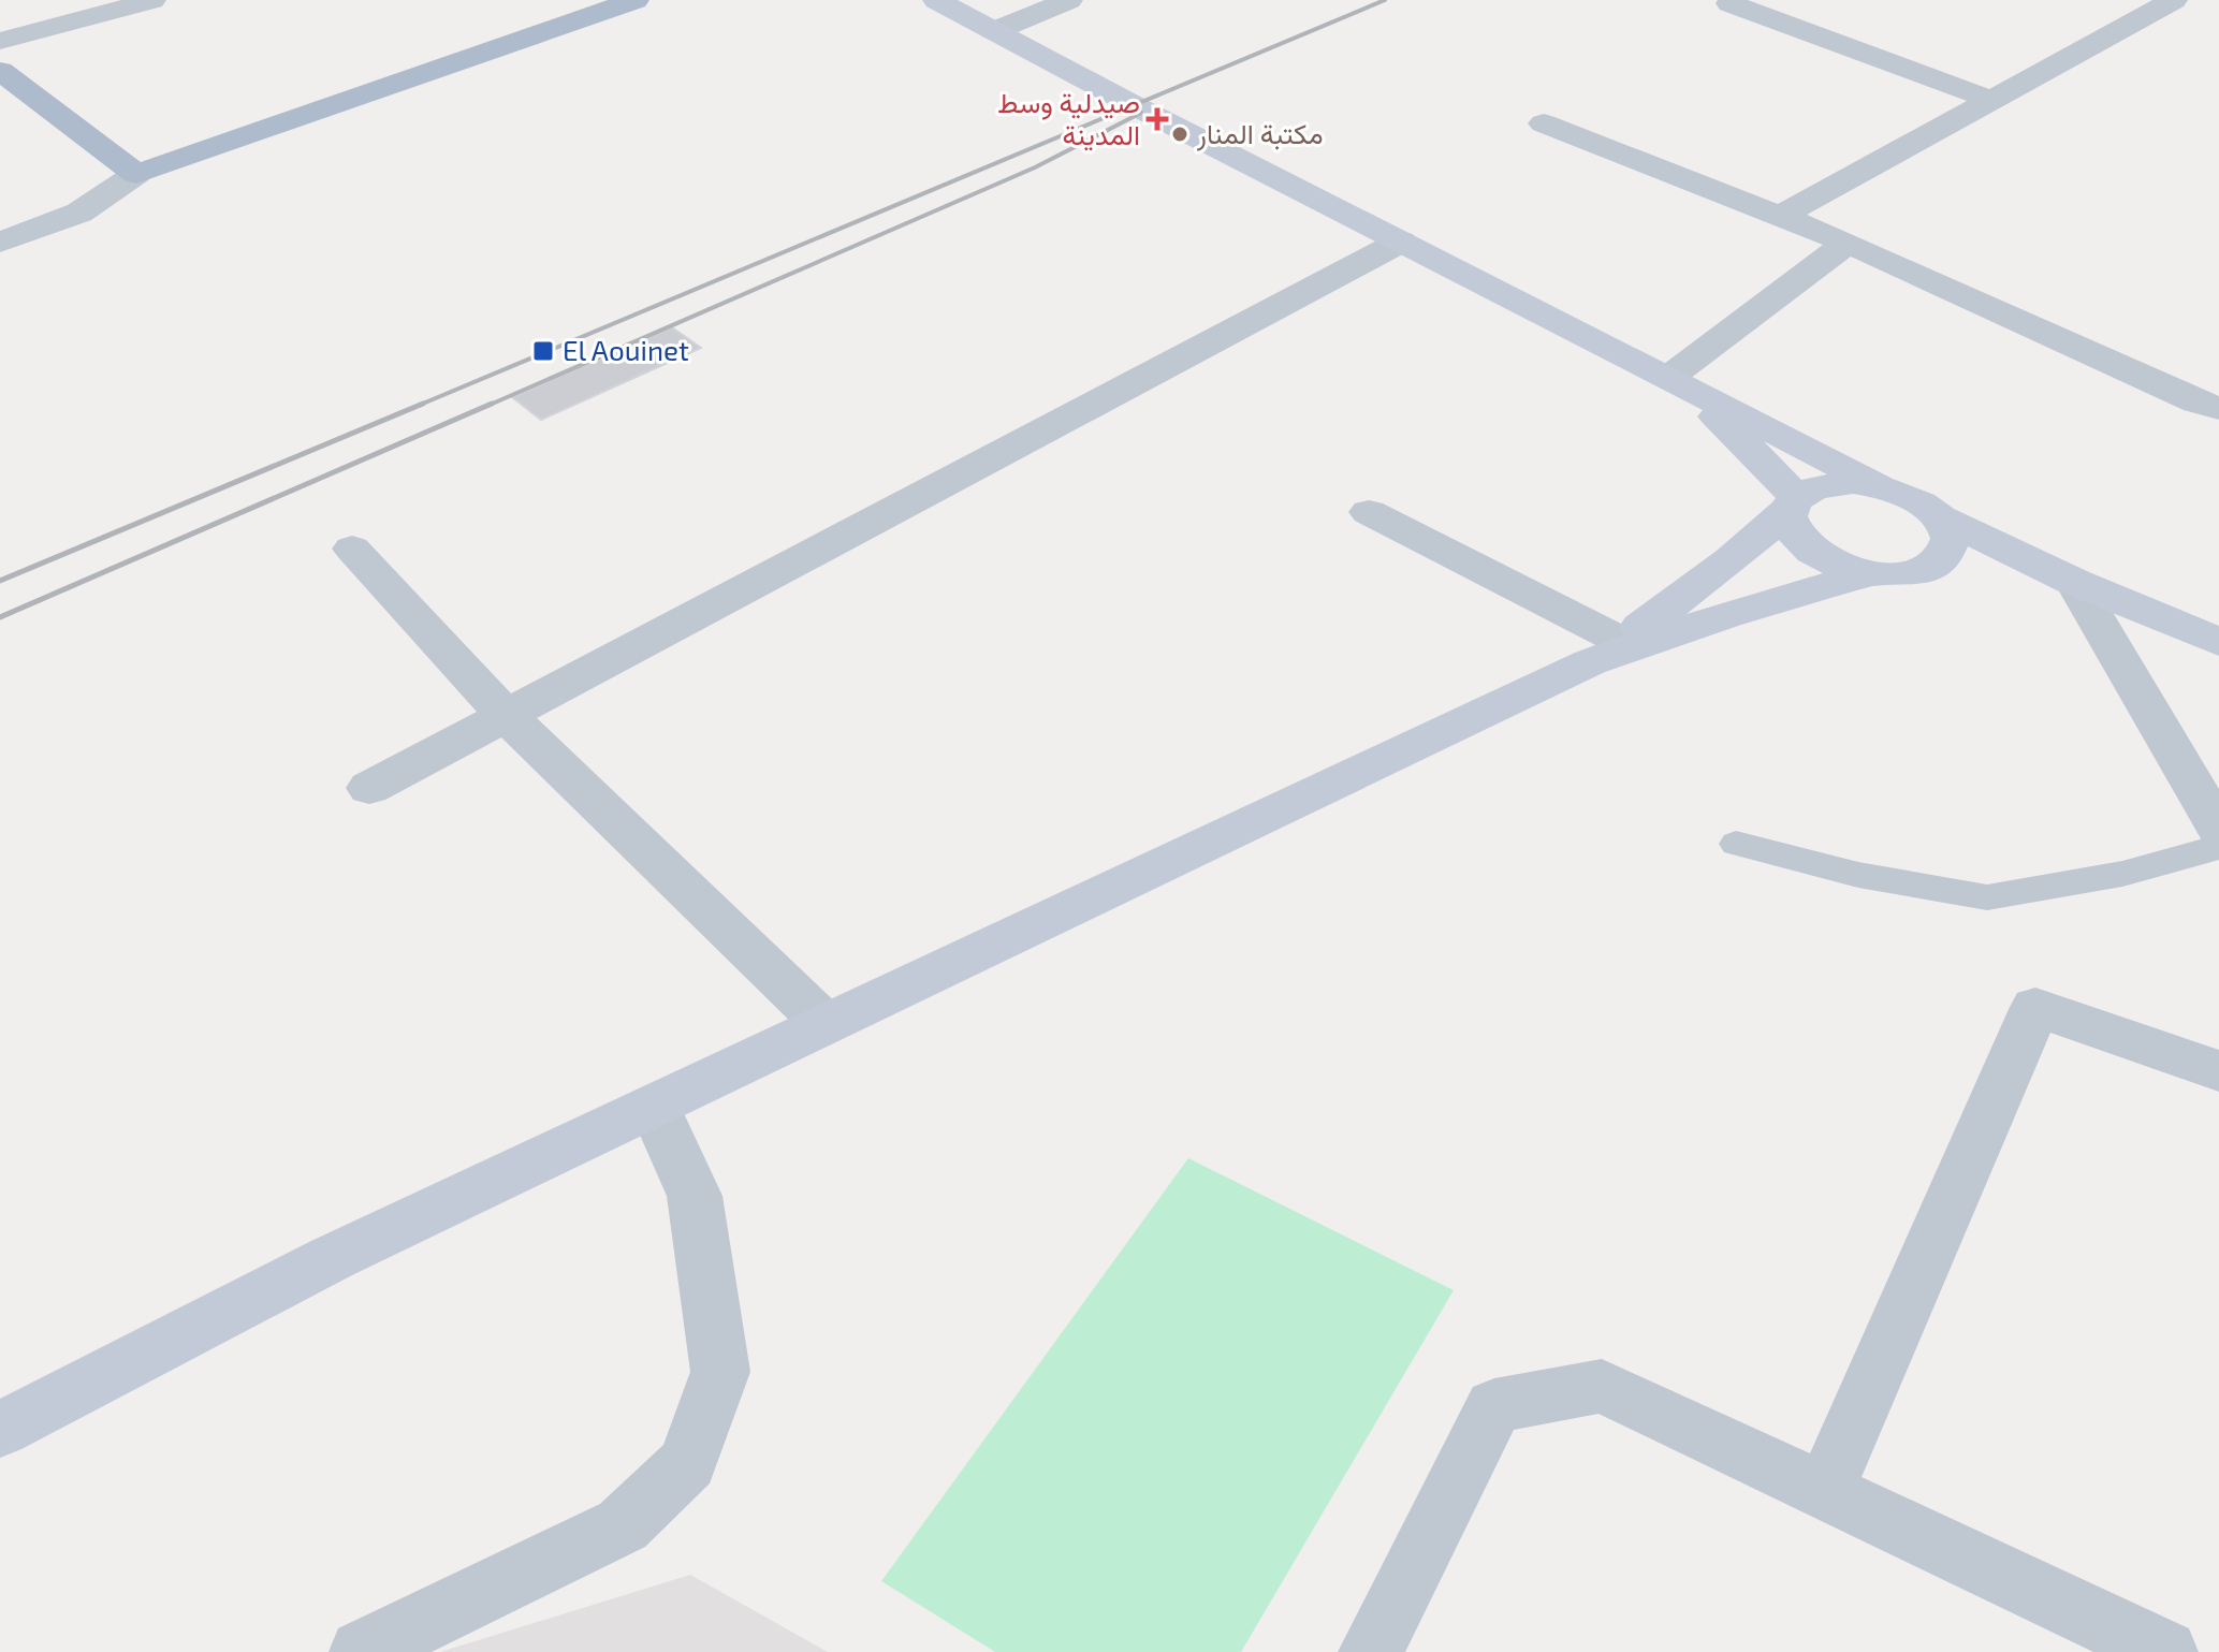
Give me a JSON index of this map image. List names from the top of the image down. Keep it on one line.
{"places":{"health":["صيدلية وسط المدينة"],"other":["مكتبة المنار"],"transit":["El Aouinet"]}}
